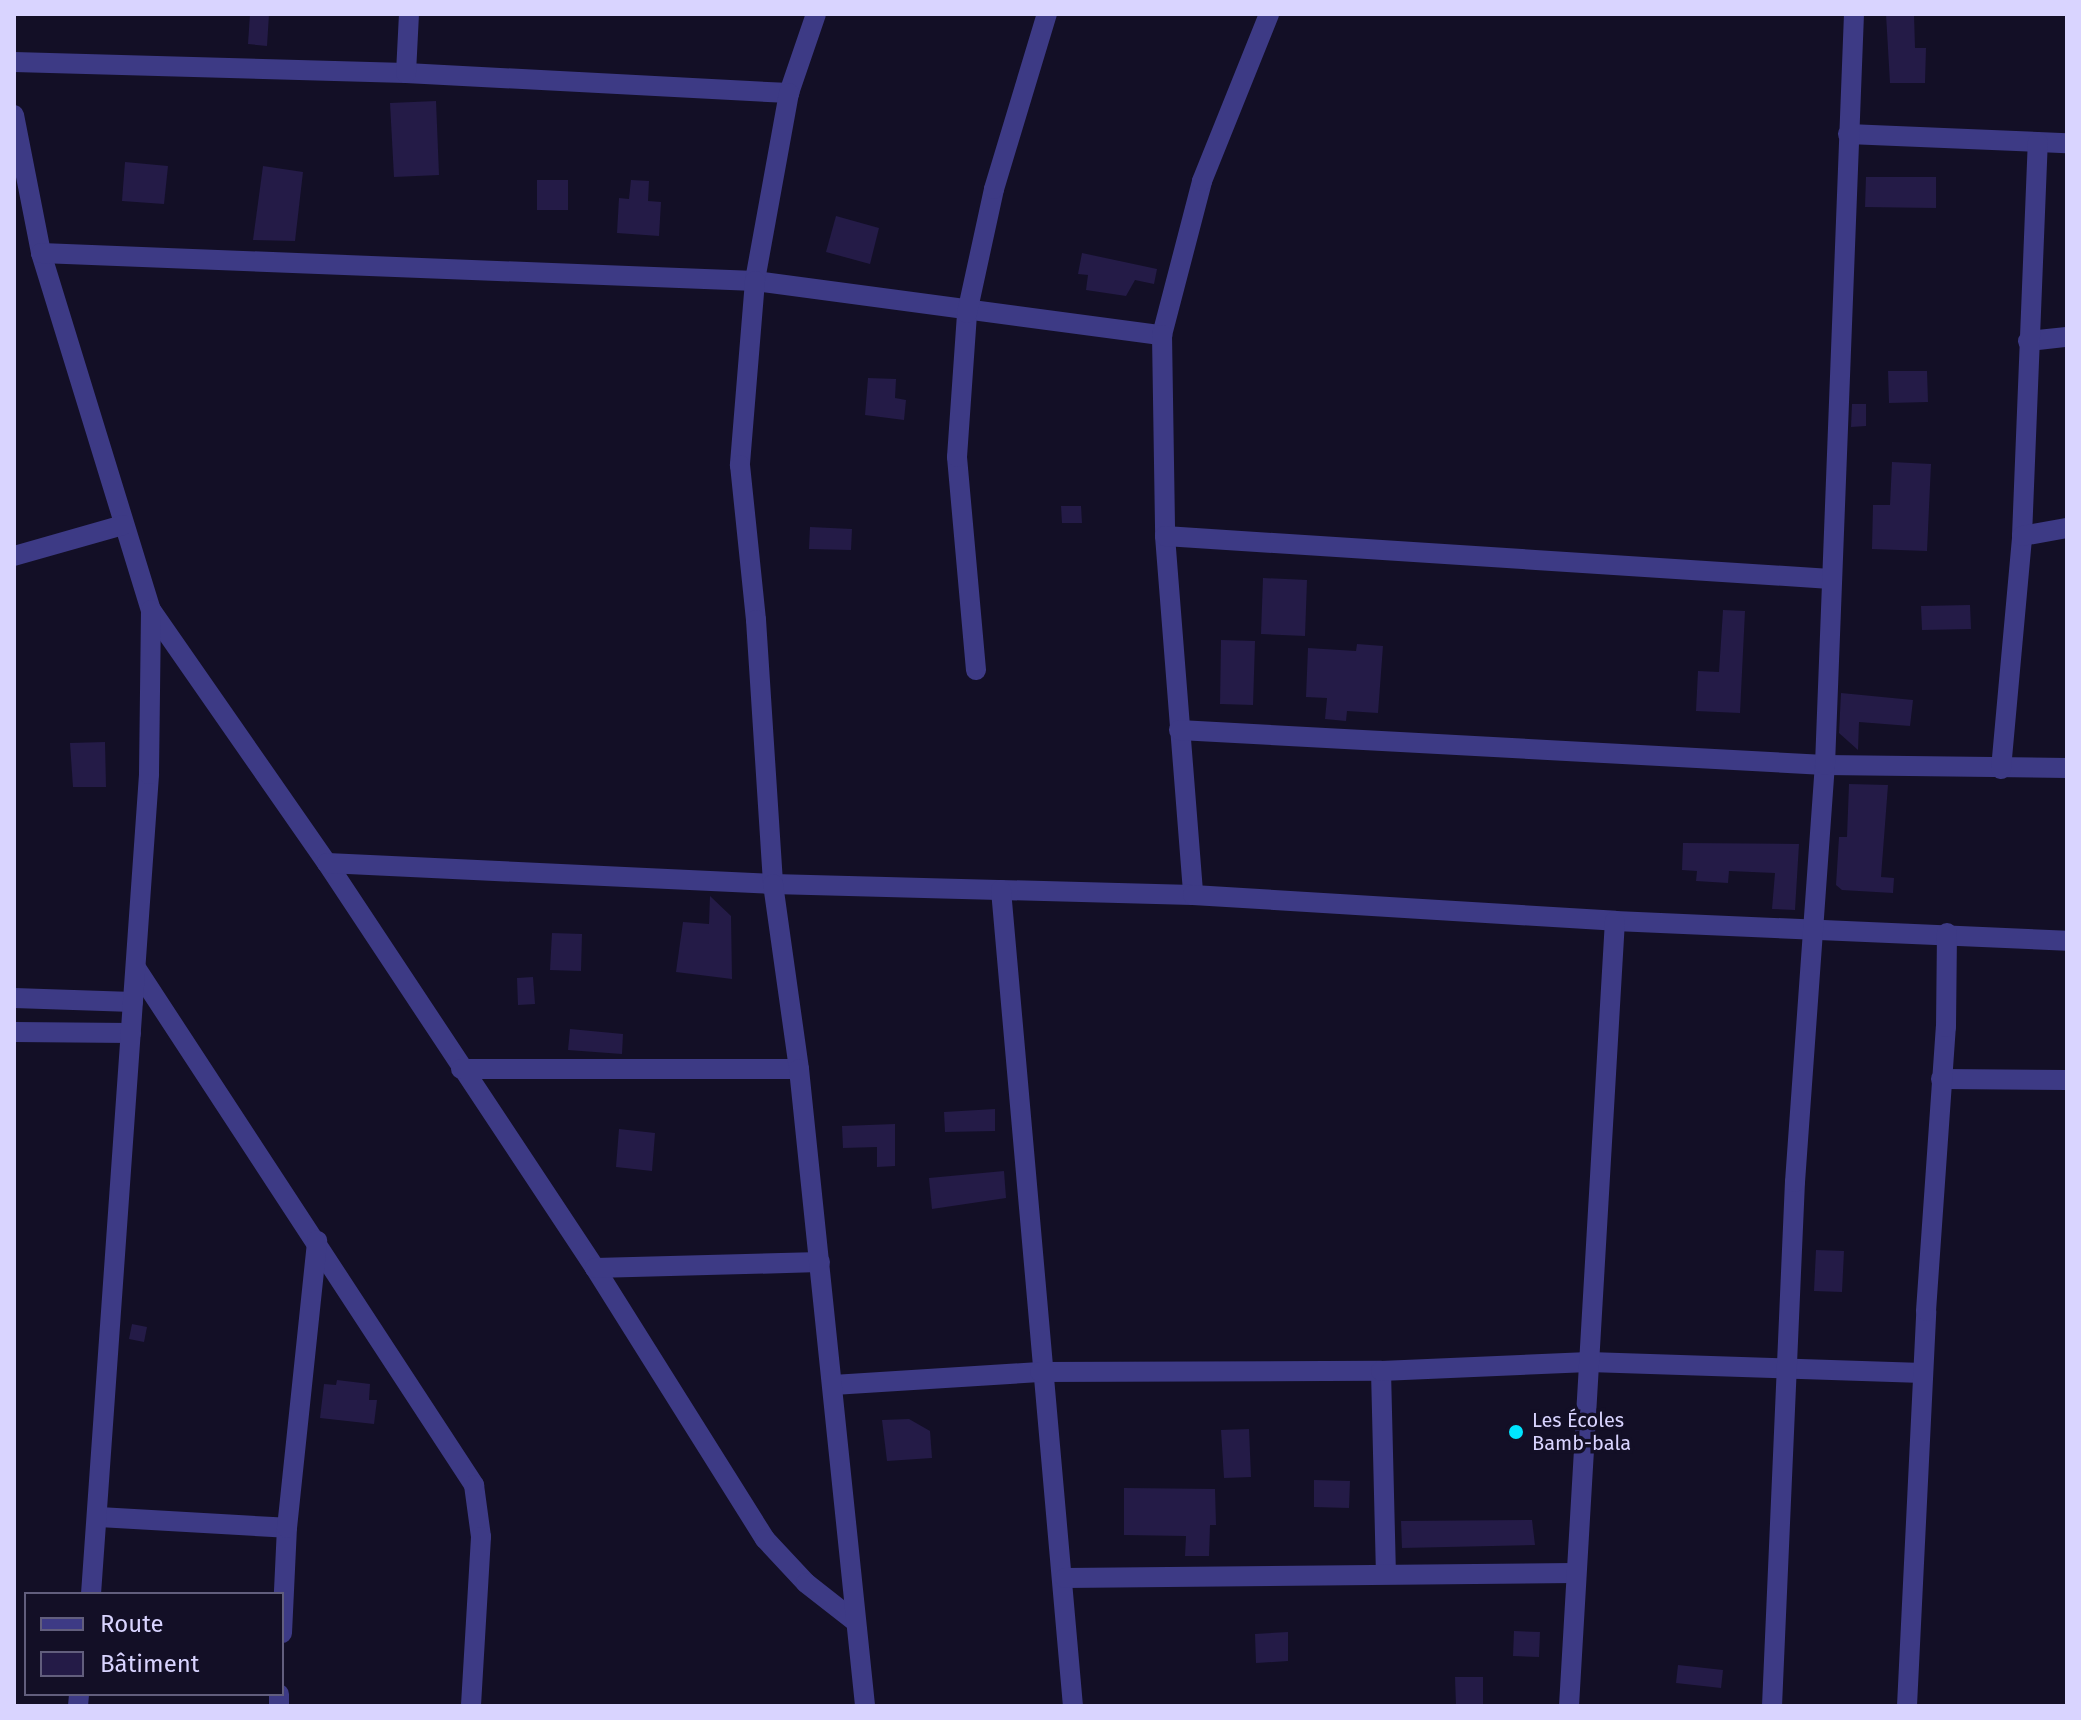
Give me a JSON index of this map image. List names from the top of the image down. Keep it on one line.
{"places":["Les Écoles Bamb-bala"],"legend":["Route","Bâtiment"]}
